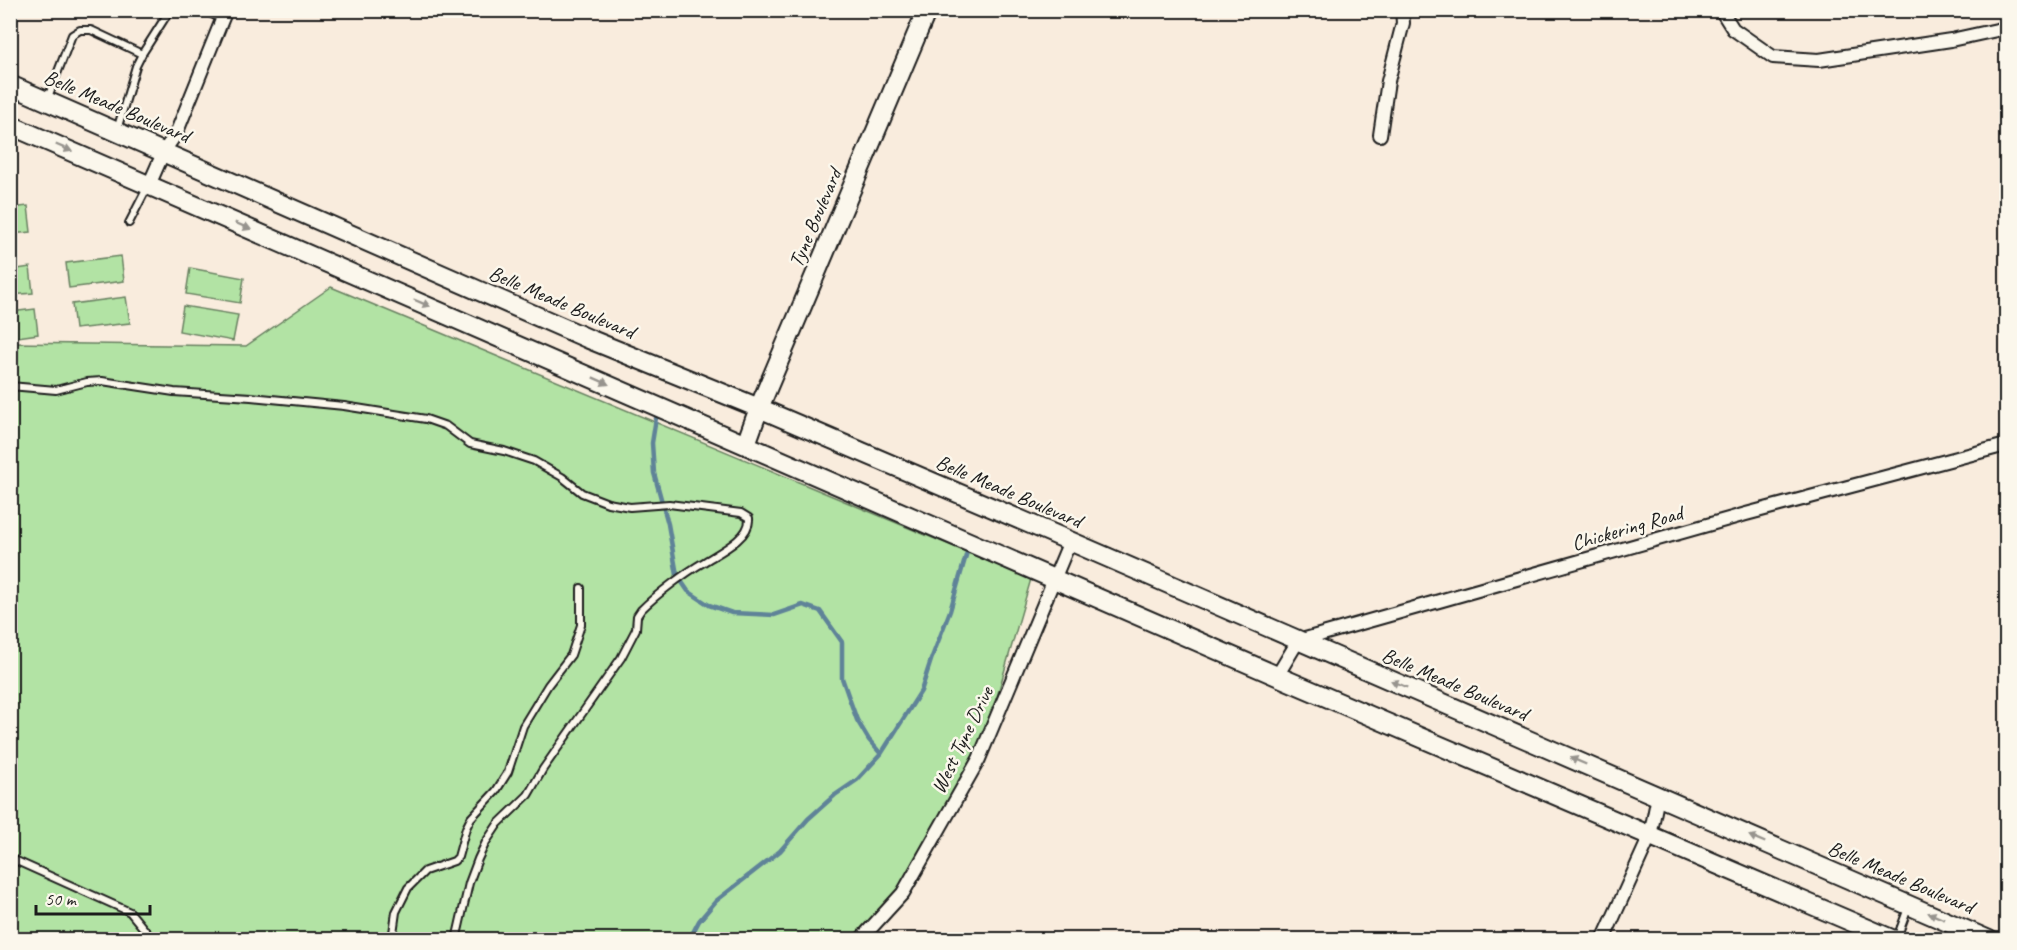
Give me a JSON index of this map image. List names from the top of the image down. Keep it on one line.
{"streets":{"street":["Belle Meade Boulevard","Tyne Boulevard","Chickering Road","West Tyne Drive"]},"crossings":[["Belle Meade Boulevard","Tyne Boulevard"],["Belle Meade Boulevard","Chickering Road"],["Belle Meade Boulevard","West Tyne Drive"]],"scale_bar":"50 m"}
